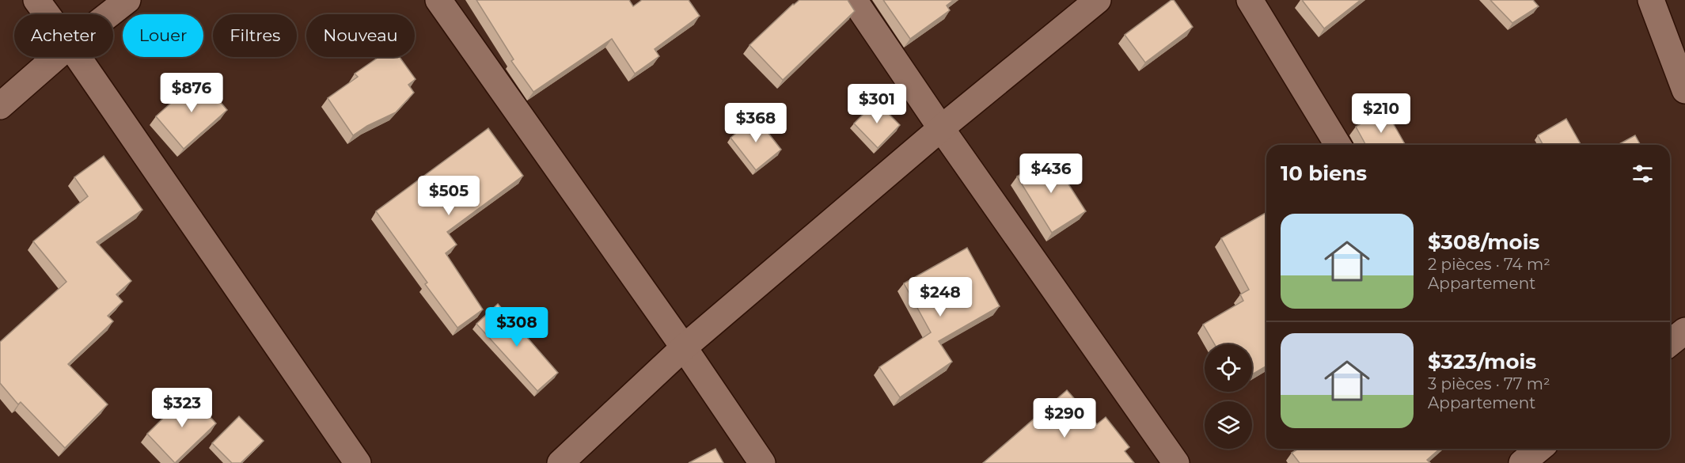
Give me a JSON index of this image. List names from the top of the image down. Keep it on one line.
{"page":{"chip":["Acheter","Louer","Filtres","Nouveau"],"price":["$876","$301","$210","$368","$436","$505","$248","$308","$323","$290"],"heading":"10 biens","list":[{"name":"$308/mois","note":"2 pièces · 74 m² · Appartement"},{"name":"$323/mois","note":"3 pièces · 77 m² · Appartement"}]}}
